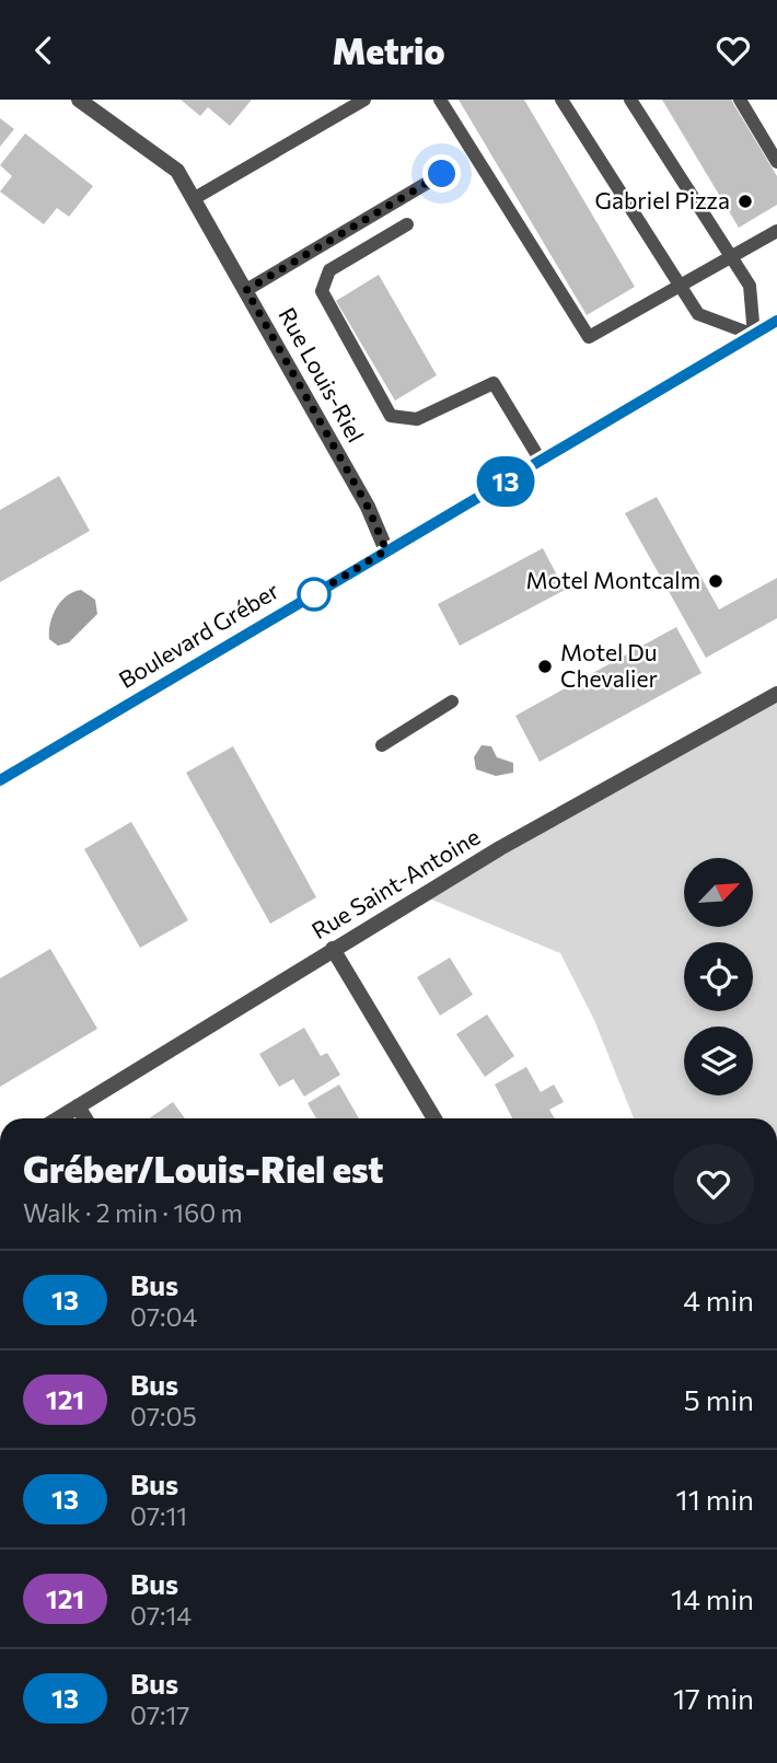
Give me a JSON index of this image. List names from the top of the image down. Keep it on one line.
{"streets":{"main road":["Boulevard Gréber"],"street":["Rue Louis-Riel","Rue Saint-Antoine"]},"crossings":[["Rue Louis-Riel","Boulevard Gréber"]],"places":["Gabriel Pizza","Motel Montcalm","Motel Du Chevalier"],"lines":["bus line 13"],"north":"top right","page":{"header":"Metrio","on_map":"13","heading":["Gréber/Louis-Riel est","Walk · 2 min · 160 m"],"list":[{"mark":"13","name":"Bus","note":"07:04","value":"4 min"},{"mark":"121","name":"Bus","note":"07:05","value":"5 min"},{"mark":"13","name":"Bus","note":"07:11","value":"11 min"},{"mark":"121","name":"Bus","note":"07:14","value":"14 min"},{"mark":"13","name":"Bus","note":"07:17","value":"17 min"}]}}
